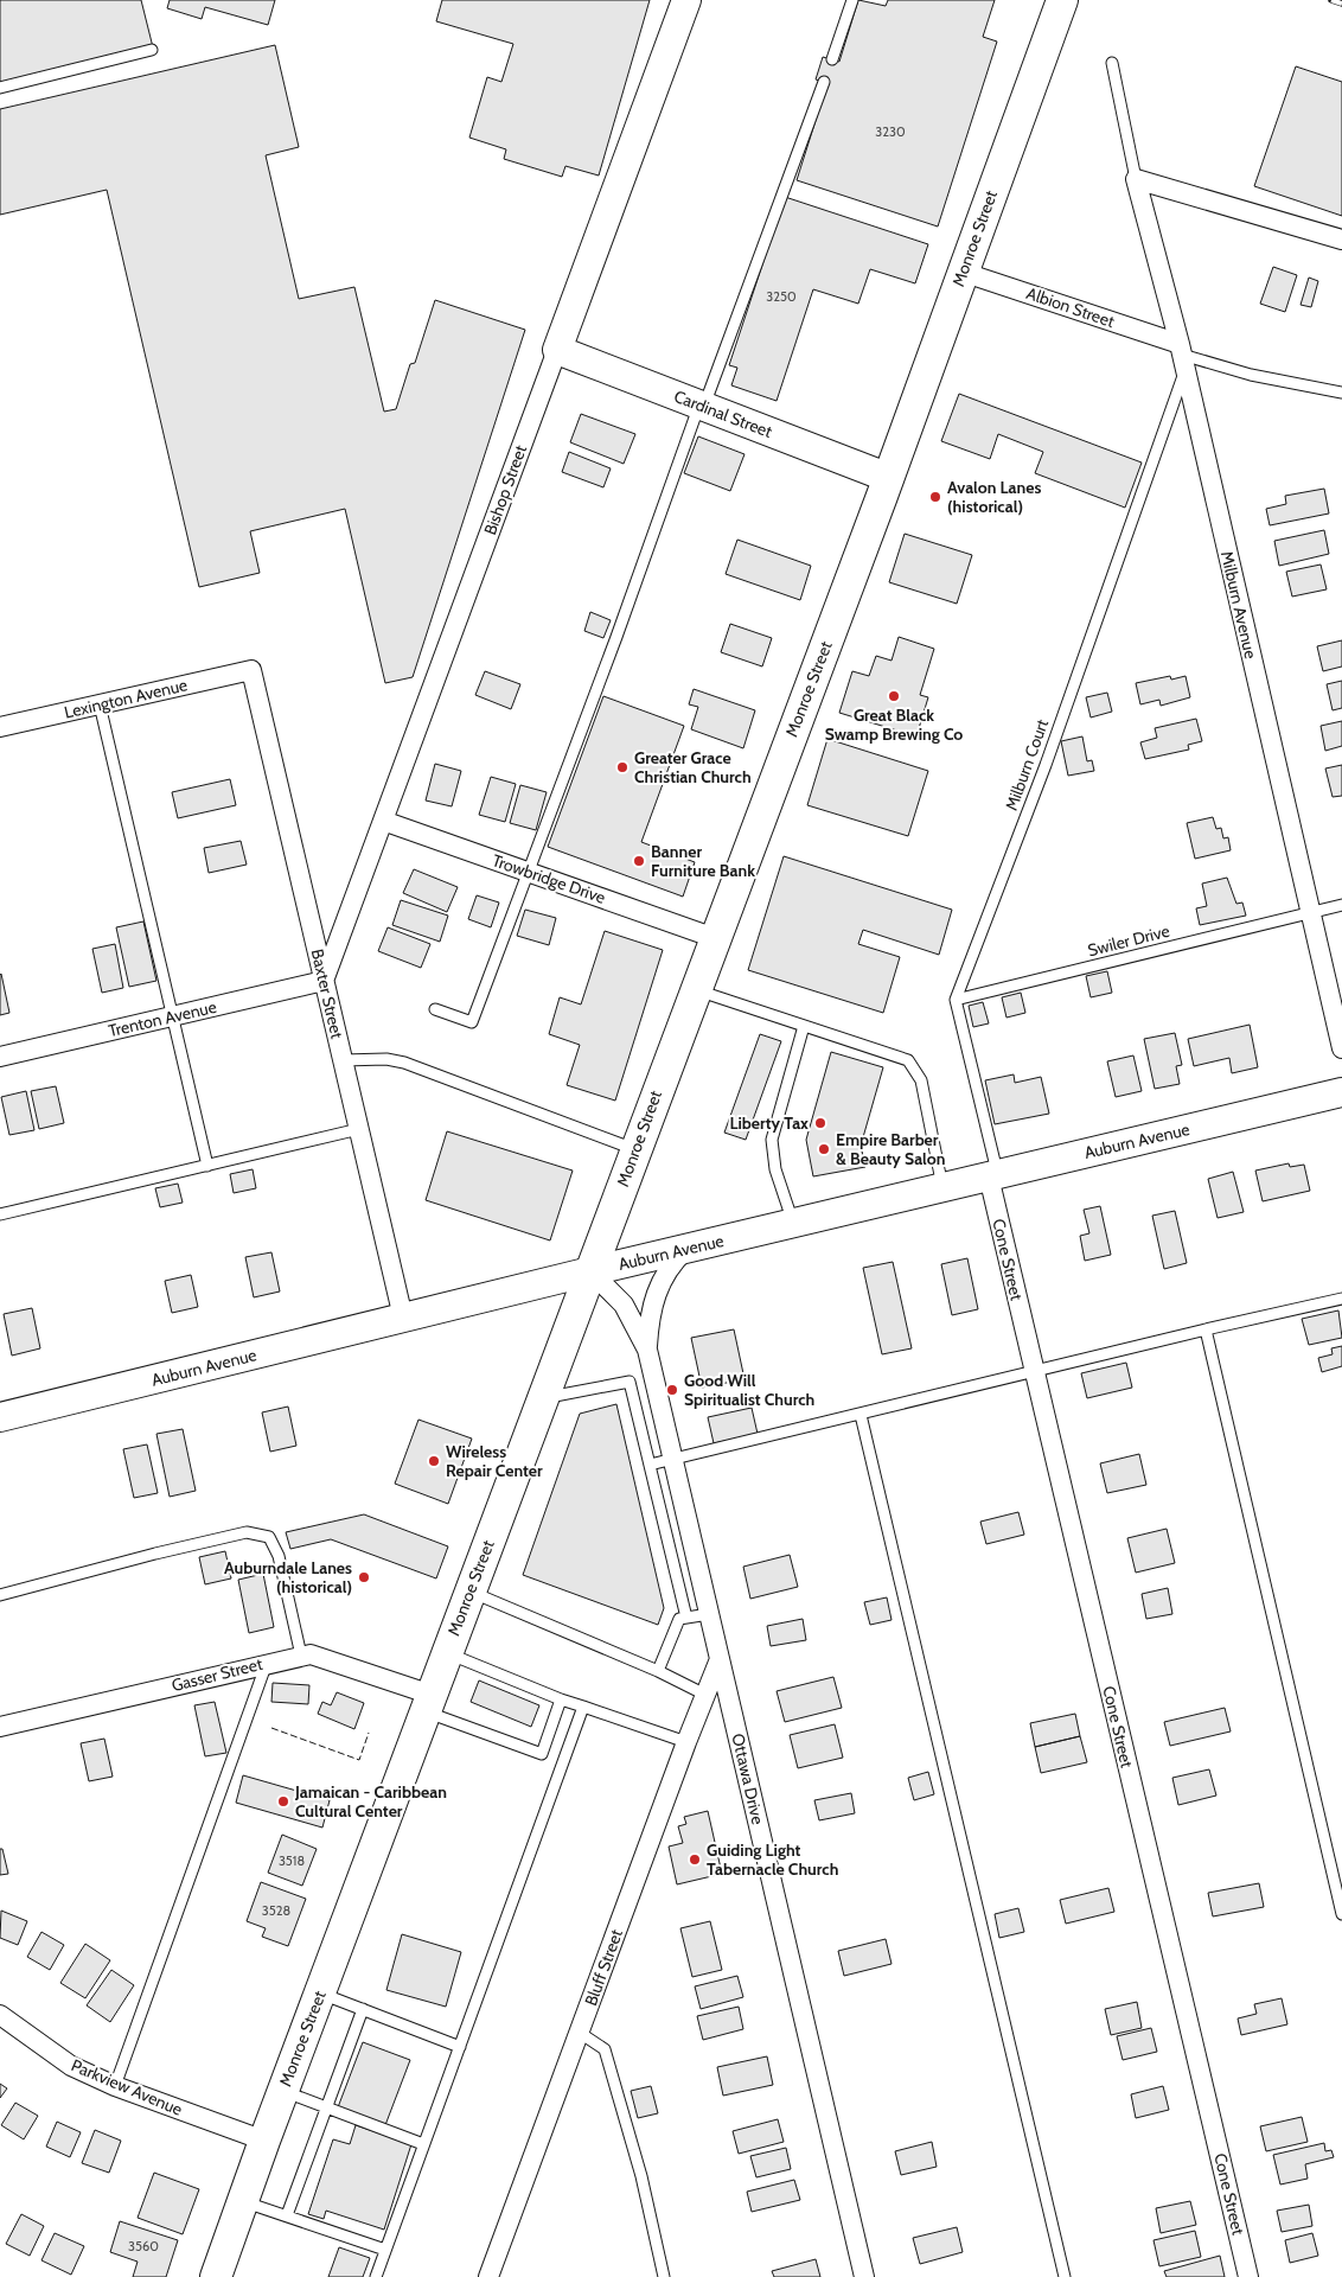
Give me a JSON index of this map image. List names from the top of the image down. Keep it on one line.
{"streets":{"main road":["Monroe Street"],"street":["Albion Street","Cardinal Street","Bishop Street","Milburn Avenue","Lexington Avenue","Trowbridge Drive","Baxter Street","Trenton Avenue","Auburn Avenue","Cone Street","Gasser Street","Ottawa Drive","Bluff Street","Parkview Avenue"],"lane":["Milburn Court","Swiler Drive"]},"crossings":[["Monroe Street","Albion Street"],["Monroe Street","Cardinal Street"],["Monroe Street","Trowbridge Drive"],["Monroe Street","Auburn Avenue"],["Monroe Street","Gasser Street"],["Monroe Street","Ottawa Drive"],["Monroe Street","Parkview Avenue"],["Albion Street","Milburn Avenue"],["Albion Street","Milburn Court"],["Cardinal Street","Bishop Street"],["Bishop Street","Trowbridge Drive"],["Bishop Street","Baxter Street"],["Bishop Street","Trenton Avenue"],["Milburn Avenue","Milburn Court"],["Milburn Avenue","Swiler Drive"],["Lexington Avenue","Baxter Street"],["Milburn Court","Swiler Drive"],["Baxter Street","Trenton Avenue"],["Baxter Street","Auburn Avenue"],["Auburn Avenue","Cone Street"],["Auburn Avenue","Ottawa Drive"],["Ottawa Drive","Bluff Street"]],"places":["Avalon Lanes (historical)","Great Black Swamp Brewing Co","Greater Grace Christian Church","Banner Furniture Bank","Liberty Tax","Empire Barber & Beauty Salon","Good Will Spiritualist Church","Wireless Repair Center","Auburndale Lanes (historical)","Jamaican - Caribbean Cultural Center","Guiding Light Tabernacle Church"],"house_numbers":["3230","3250","3518","3528","3560"]}
